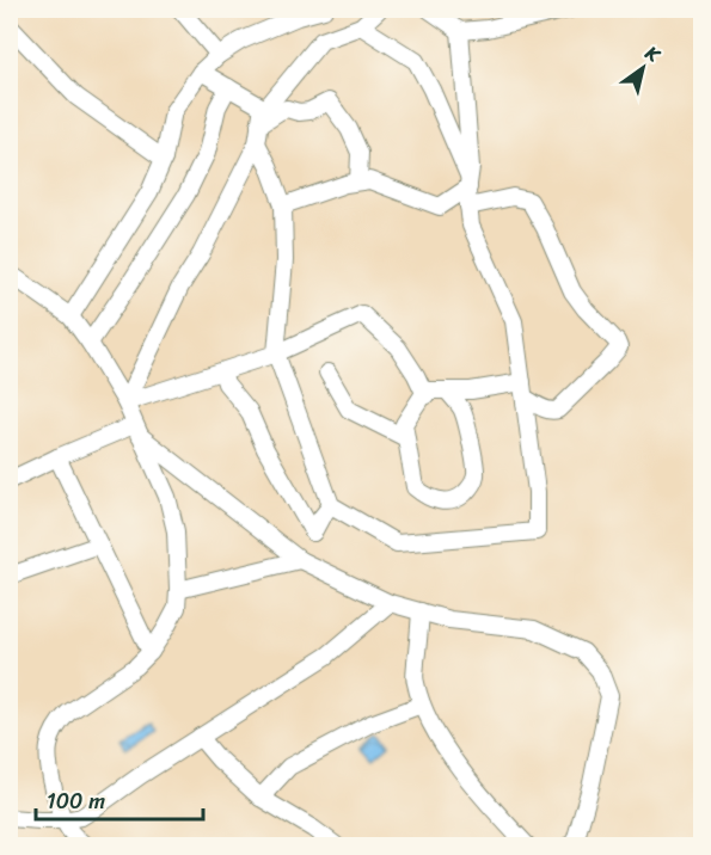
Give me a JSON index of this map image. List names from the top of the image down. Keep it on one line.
{"scale_bar":"100 m","north":"top right"}
